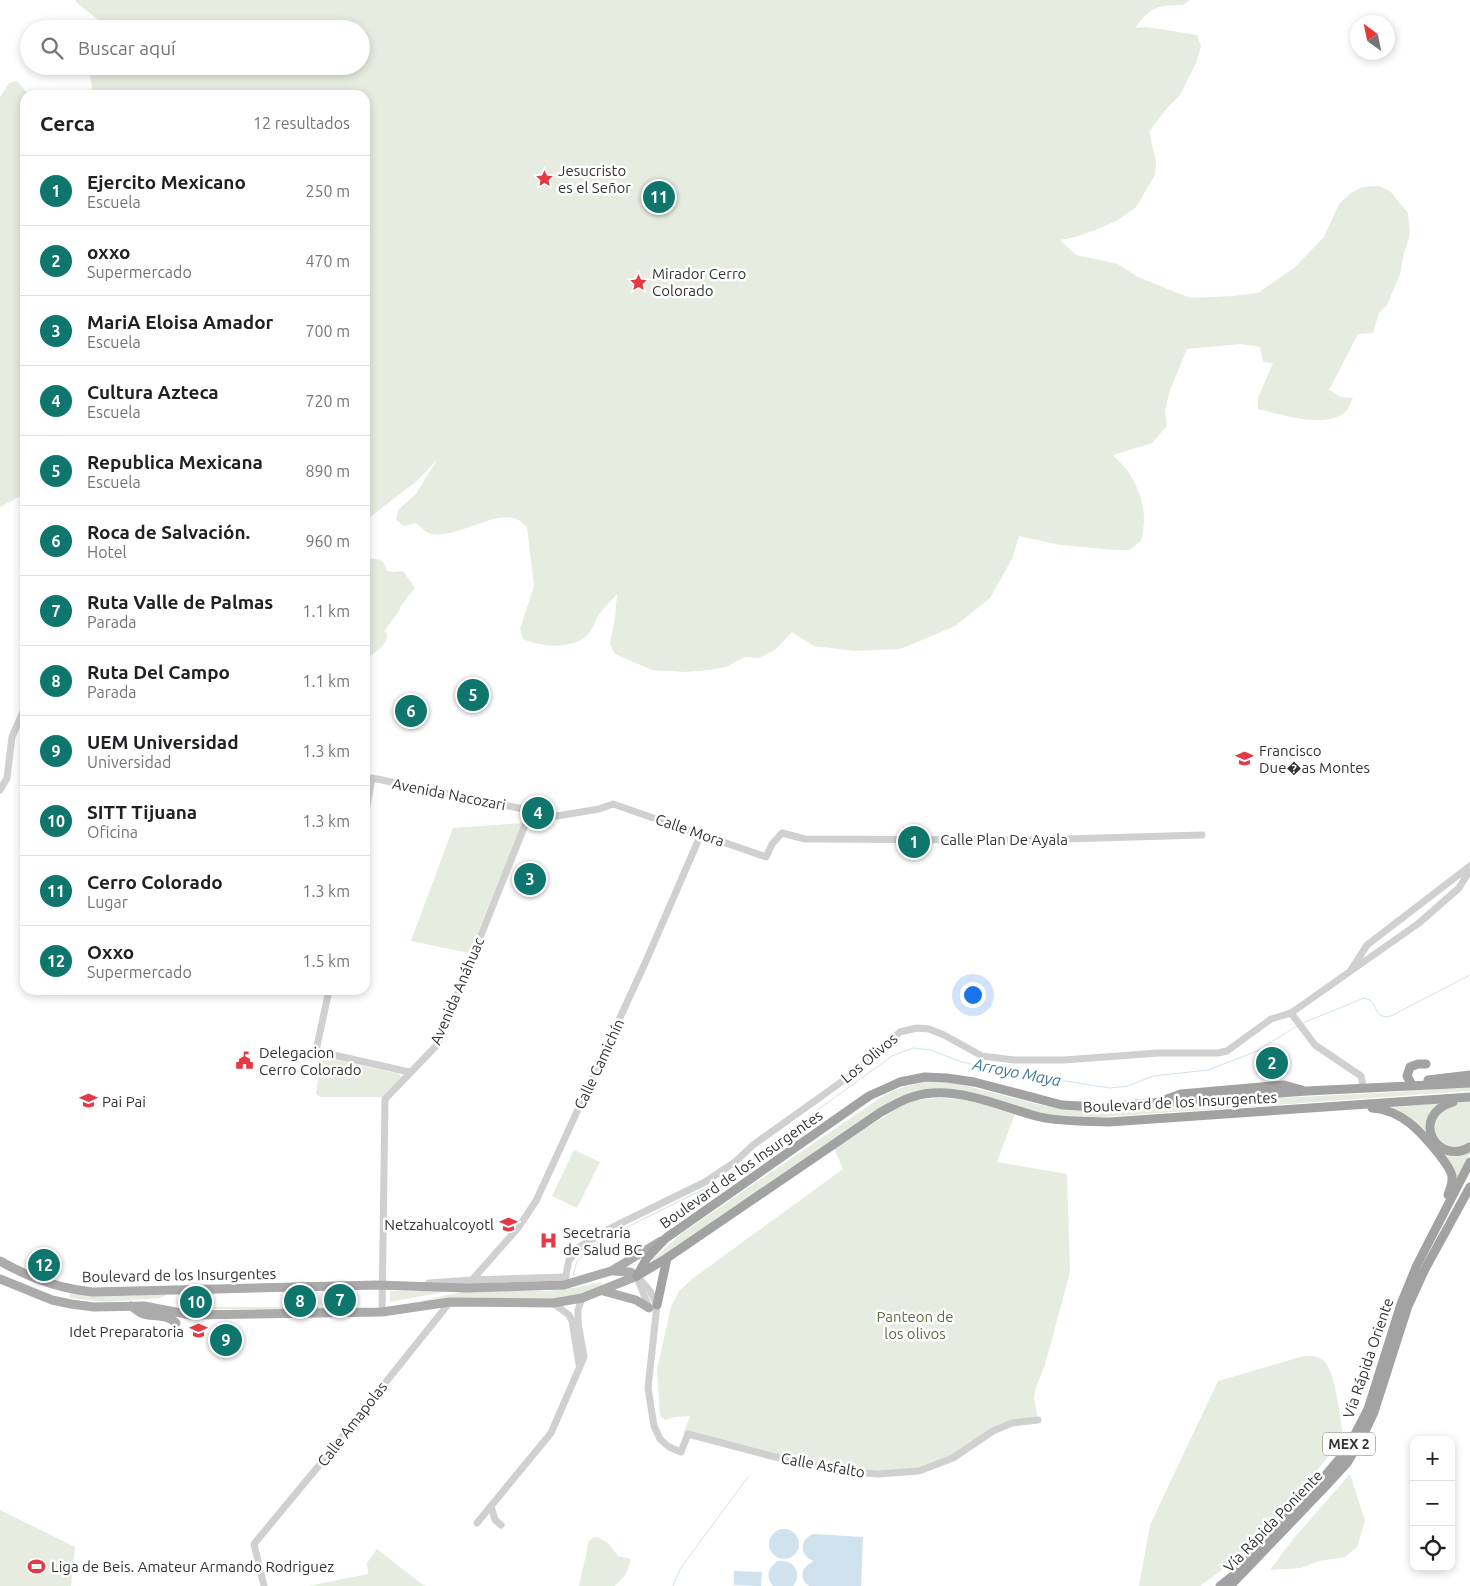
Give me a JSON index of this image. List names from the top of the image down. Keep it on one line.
{"streets":{"highway":["Boulevard de los Insurgentes","Vía Rápida Oriente","MEX 2","Vía Rápida Poniente"],"street":["Avenida Nacozari","Calle Mora","Calle Plan De Ayala","Avenida Anáhuac","Los Olivos","Calle Camichín","Calle Amapolas","Calle Asfalto"]},"crossings":[["Avenida Nacozari","Calle Mora"],["Avenida Nacozari","Avenida Anáhuac"],["Calle Mora","Calle Plan De Ayala"],["Calle Mora","Calle Camichín"],["Avenida Anáhuac","Boulevard de los Insurgentes"],["Los Olivos","Boulevard de los Insurgentes"],["Boulevard de los Insurgentes","Calle Amapolas"]],"water":["Arroyo Maya"],"parks":["Panteon de los olivos"],"places":{"place":["Jesucristo es el Señor","Mirador Cerro Colorado"],"school or university":["Francisco Due�as Montes","Pai Pai","Netzahualcoyotl","Idet Preparatoria"],"public building":["Delegacion Cerro Colorado"],"hospital":["Secetraria de Salud BC"],"sports":["Liga de Beis. Amateur Armando Rodriguez"]},"north":"top left","page":{"search":"Buscar aquí","heading":["Cerca","12 resultados"],"list":[{"mark":"1","name":"Ejercito Mexicano","note":"Escuela","value":"250 m"},{"mark":"2","name":"oxxo","note":"Supermercado","value":"470 m"},{"mark":"3","name":"MariA Eloisa Amador","note":"Escuela","value":"700 m"},{"mark":"4","name":"Cultura Azteca","note":"Escuela","value":"720 m"},{"mark":"5","name":"Republica Mexicana","note":"Escuela","value":"890 m"},{"mark":"6","name":"Roca de Salvación.","note":"Hotel","value":"960 m"},{"mark":"7","name":"Ruta Valle de Palmas","note":"Parada","value":"1.1 km"},{"mark":"8","name":"Ruta Del Campo","note":"Parada","value":"1.1 km"},{"mark":"9","name":"UEM Universidad","note":"Universidad","value":"1.3 km"},{"mark":"10","name":"SITT Tijuana","note":"Oficina","value":"1.3 km"},{"mark":"11","name":"Cerro Colorado","note":"Lugar","value":"1.3 km"},{"mark":"12","name":"Oxxo","note":"Supermercado","value":"1.5 km"}],"pins":["11","5","6","4","1","3","2","12","7","8","10","9"],"map_buttons":["+","−"]}}
